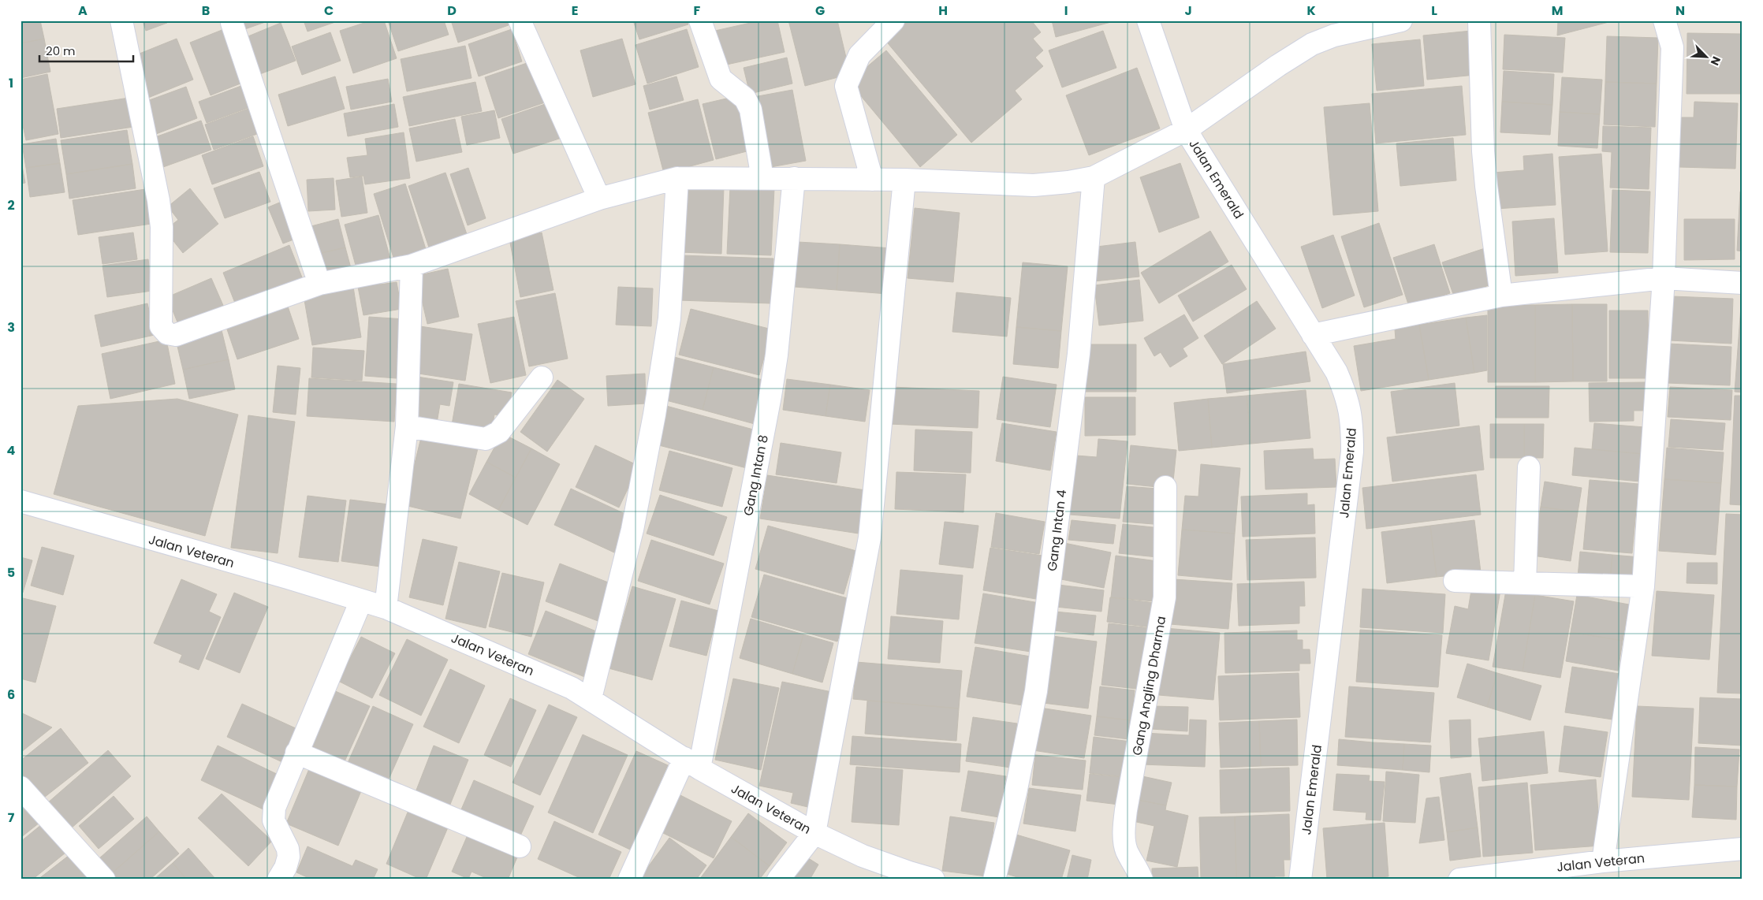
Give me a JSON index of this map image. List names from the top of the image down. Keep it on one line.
{"streets":{"street":["Jalan Emerald","Gang Intan 8","Gang Intan 4","Jalan Veteran","Gang Angling Dharma"]},"crossings":[["Gang Intan 8","Jalan Veteran"]],"scale_bar":"20 m","north":"bottom right","grid":{"columns":["A","B","C","D","E","F","G","H","I","J","K","L","M","N"],"rows":["1","2","3","4","5","6","7"]}}
